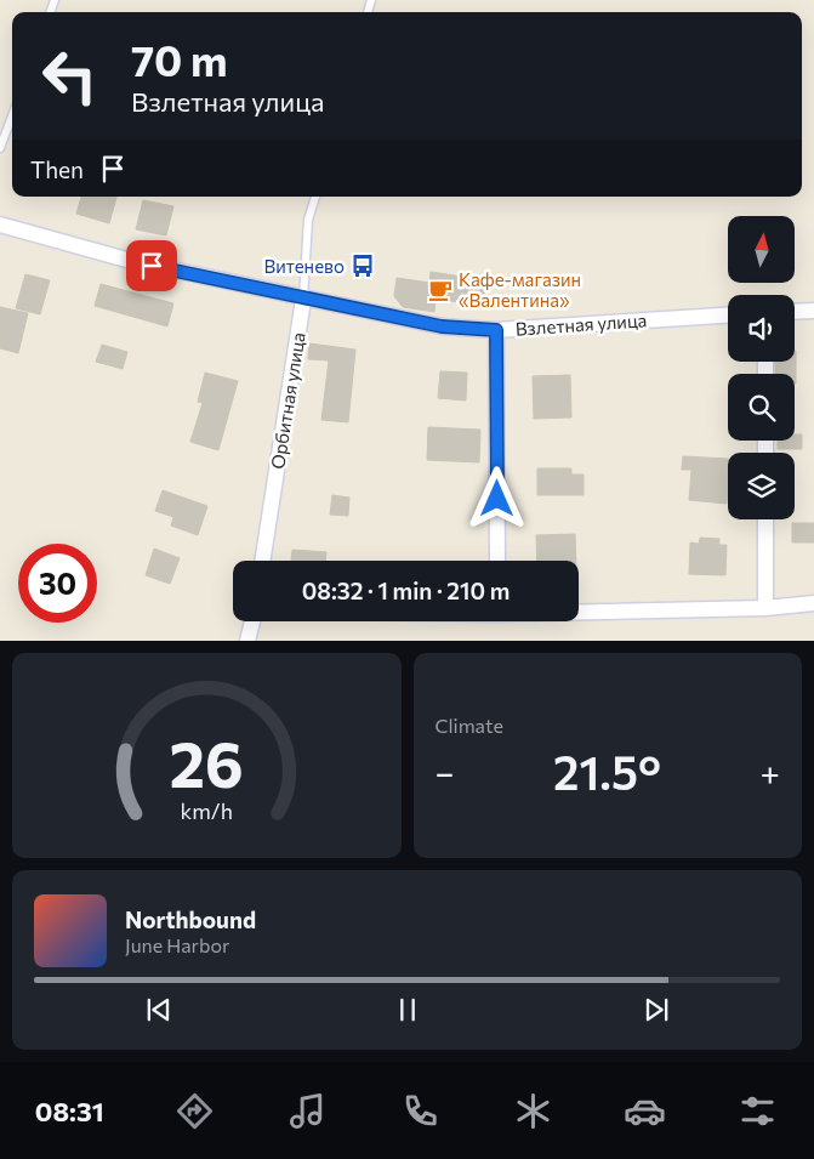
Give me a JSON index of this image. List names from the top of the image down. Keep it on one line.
{"streets":{"street":["Взлетная улица","Орбитная улица"]},"crossings":[["Взлетная улица","Орбитная улица"]],"places":{"bus stop":["Витенево"],"cafe":["Кафе-магазин «Валентина»"]},"north":"top","page":{"turn":["70 m","Взлетная улица"],"then":"Then","limit":"30","trip":"08:32 · 1 min · 210 m","tile":"Climate","heat":["−","21.5°","+"],"song":["Northbound","June Harbor"],"tabs":"08:31","gauge":["26","km/h"]}}
